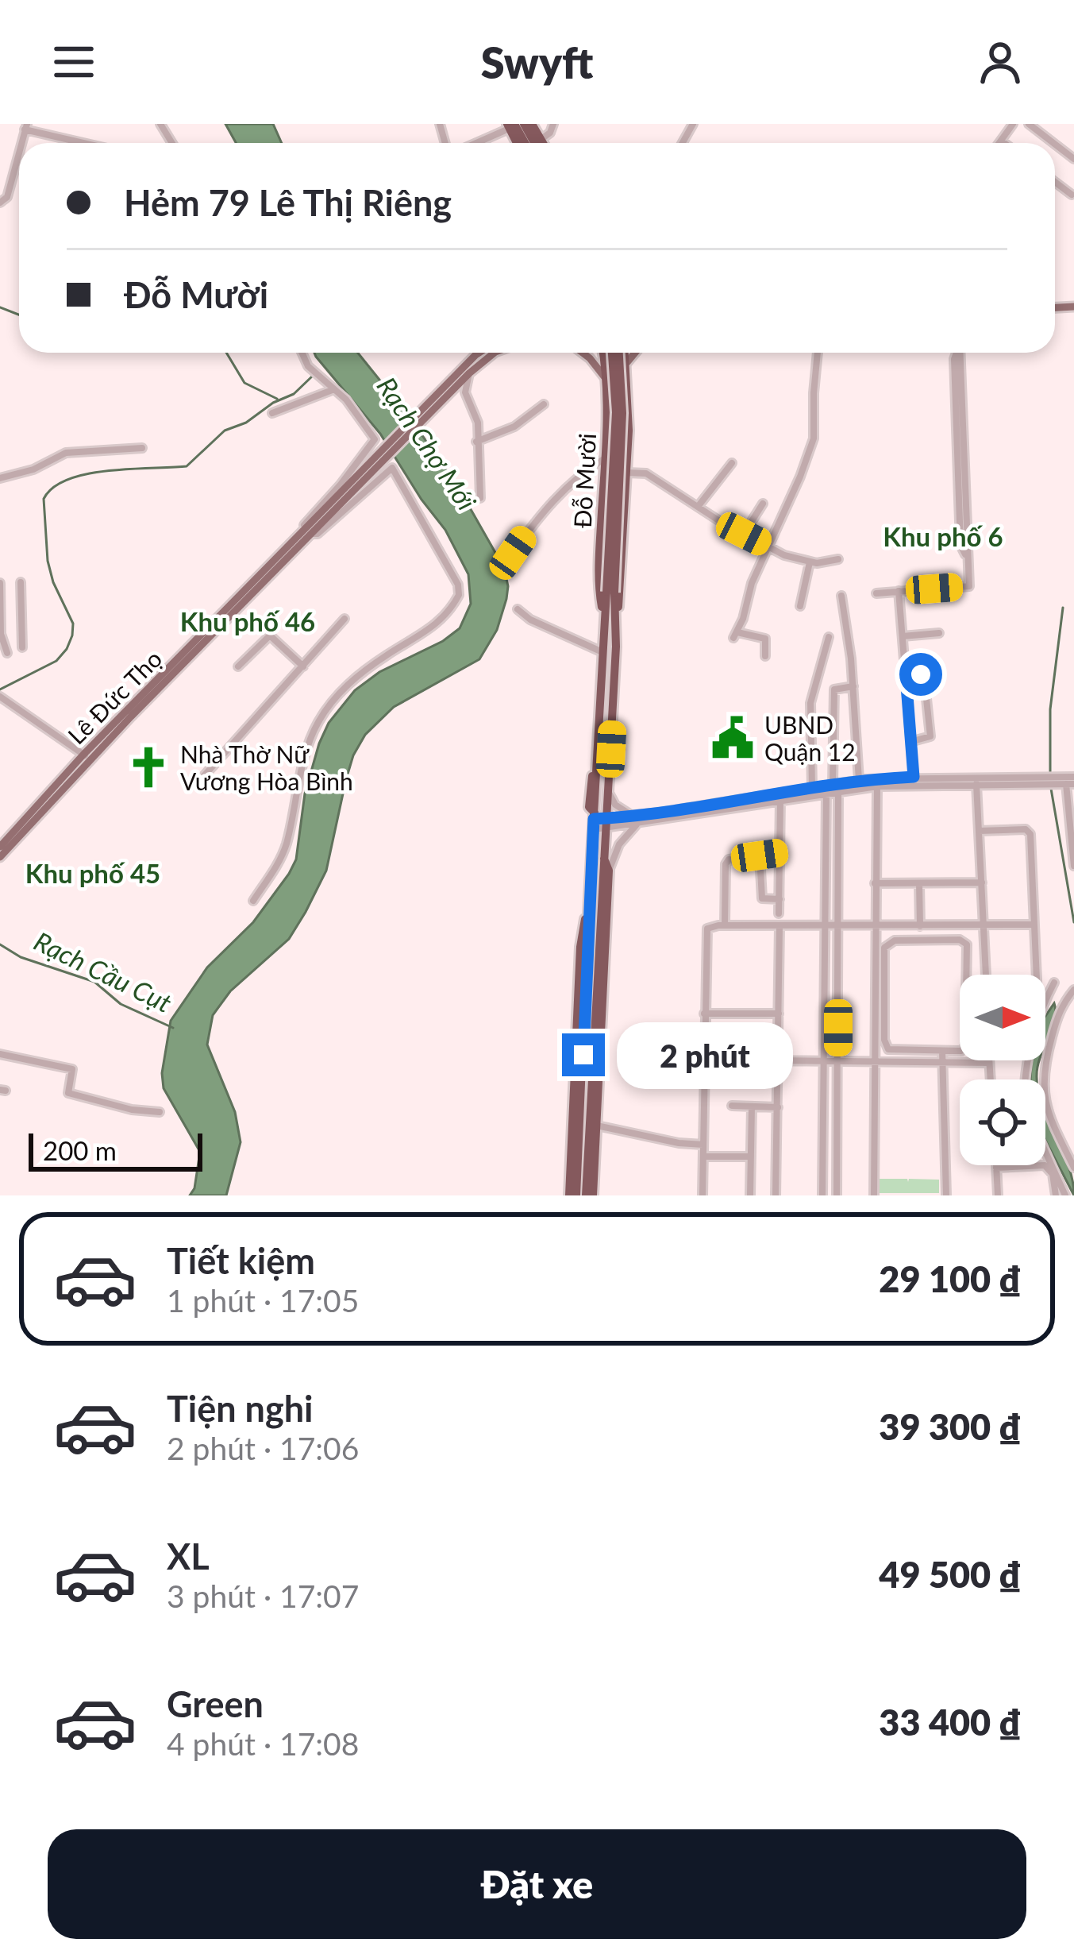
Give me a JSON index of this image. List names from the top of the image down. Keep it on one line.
{"streets":{"highway":["Đỗ Mười"],"main road":["Lê Đức Thọ"]},"districts":["Khu phố 6","Khu phố 46","Khu phố 45"],"water":["Rạch Chợ Mới","Rạch Cầu Cụt"],"places":{"public building":["UBND Quận 12"],"church":["Nhà Thờ Nữ Vương Hòa Bình"]},"scale_bar":"200 m","north":"right","page":{"header":"Swyft","banner":["Hẻm 79 Lê Thị Riêng","Đỗ Mười"],"bubble":"2 phút","scale":"200 m","list":[{"name":"Tiết kiệm","note":"1 phút · 17:05","value":"29 100 ₫"},{"name":"Tiện nghi","note":"2 phút · 17:06","value":"39 300 ₫"},{"name":"XL","note":"3 phút · 17:07","value":"49 500 ₫"},{"name":"Green","note":"4 phút · 17:08","value":"33 400 ₫"}],"buttons":"Đặt xe"}}
